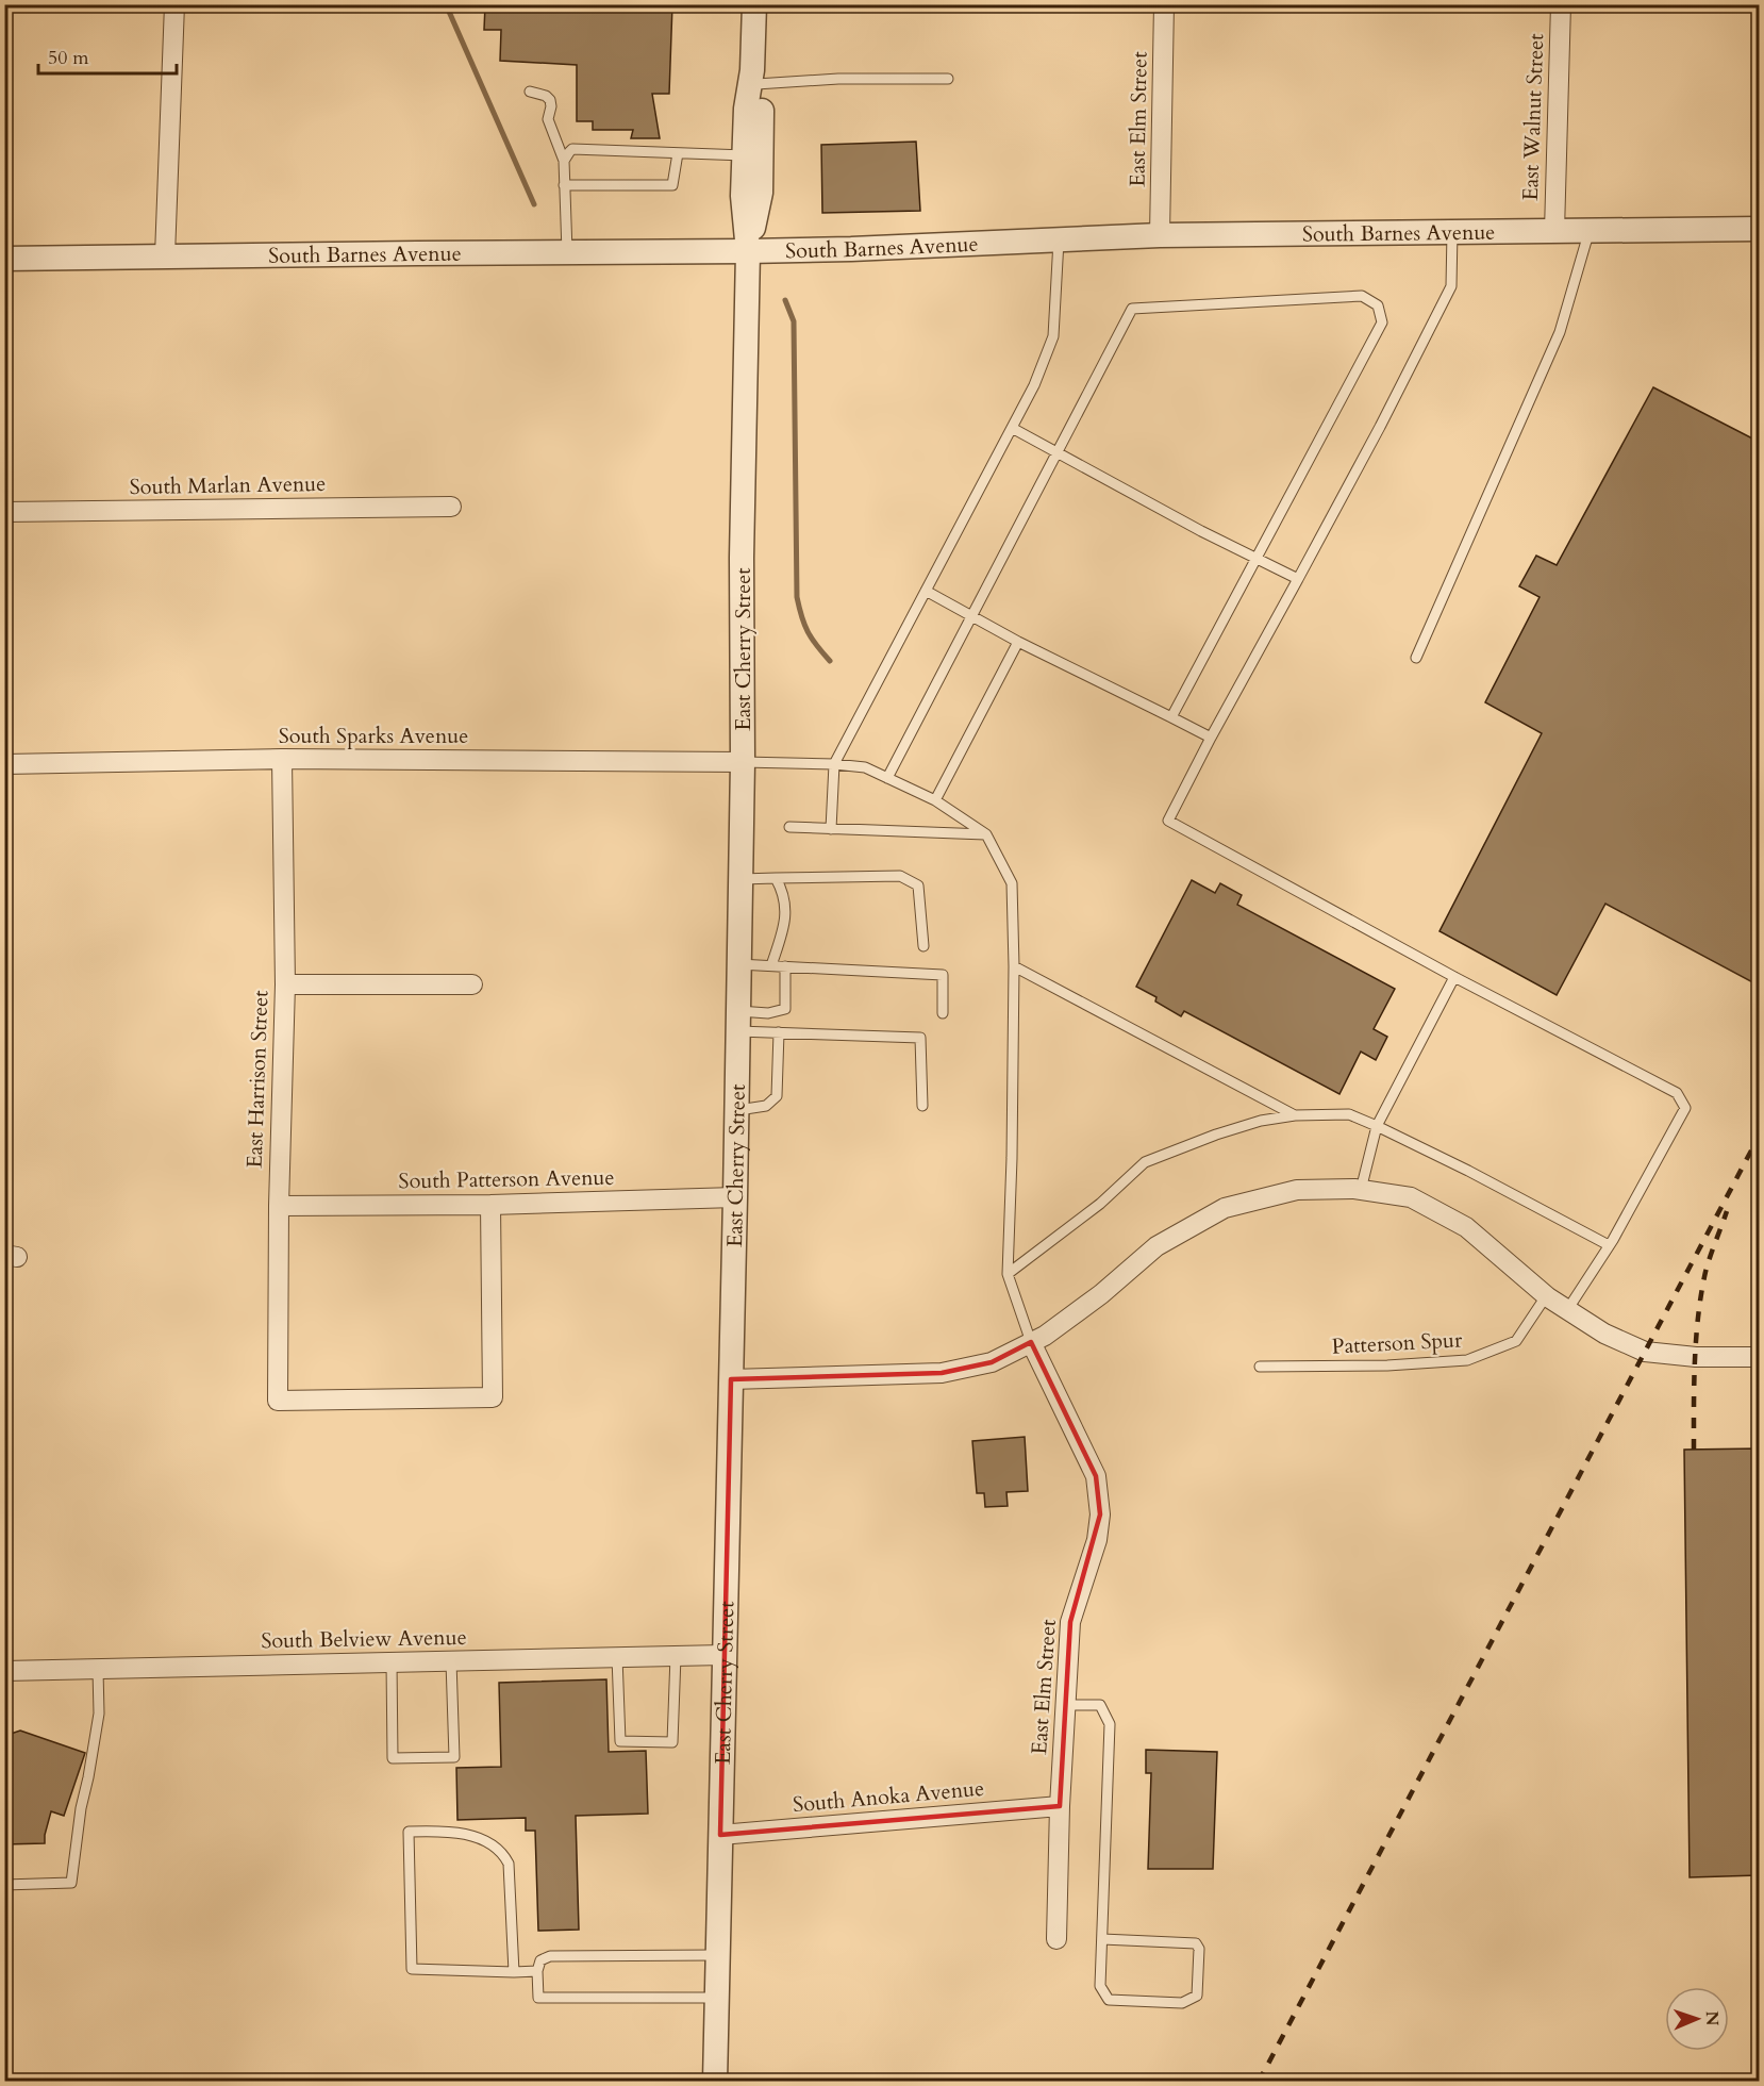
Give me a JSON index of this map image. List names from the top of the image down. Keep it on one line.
{"streets":{"street":["East Walnut Street","East Elm Street","South Barnes Avenue","South Marlan Avenue","East Cherry Street","South Sparks Avenue","East Harrison Street","South Patterson Avenue","South Belview Avenue","South Anoka Avenue"],"lane":["Patterson Spur"]},"crossings":[["East Walnut Street","South Barnes Avenue"],["East Elm Street","South Barnes Avenue"],["East Elm Street","South Anoka Avenue"],["South Barnes Avenue","East Cherry Street"],["East Cherry Street","South Sparks Avenue"],["East Cherry Street","South Patterson Avenue"],["East Cherry Street","South Belview Avenue"],["East Cherry Street","South Anoka Avenue"],["South Sparks Avenue","East Harrison Street"],["East Harrison Street","South Patterson Avenue"]],"scale_bar":"50 m","north":"right"}
